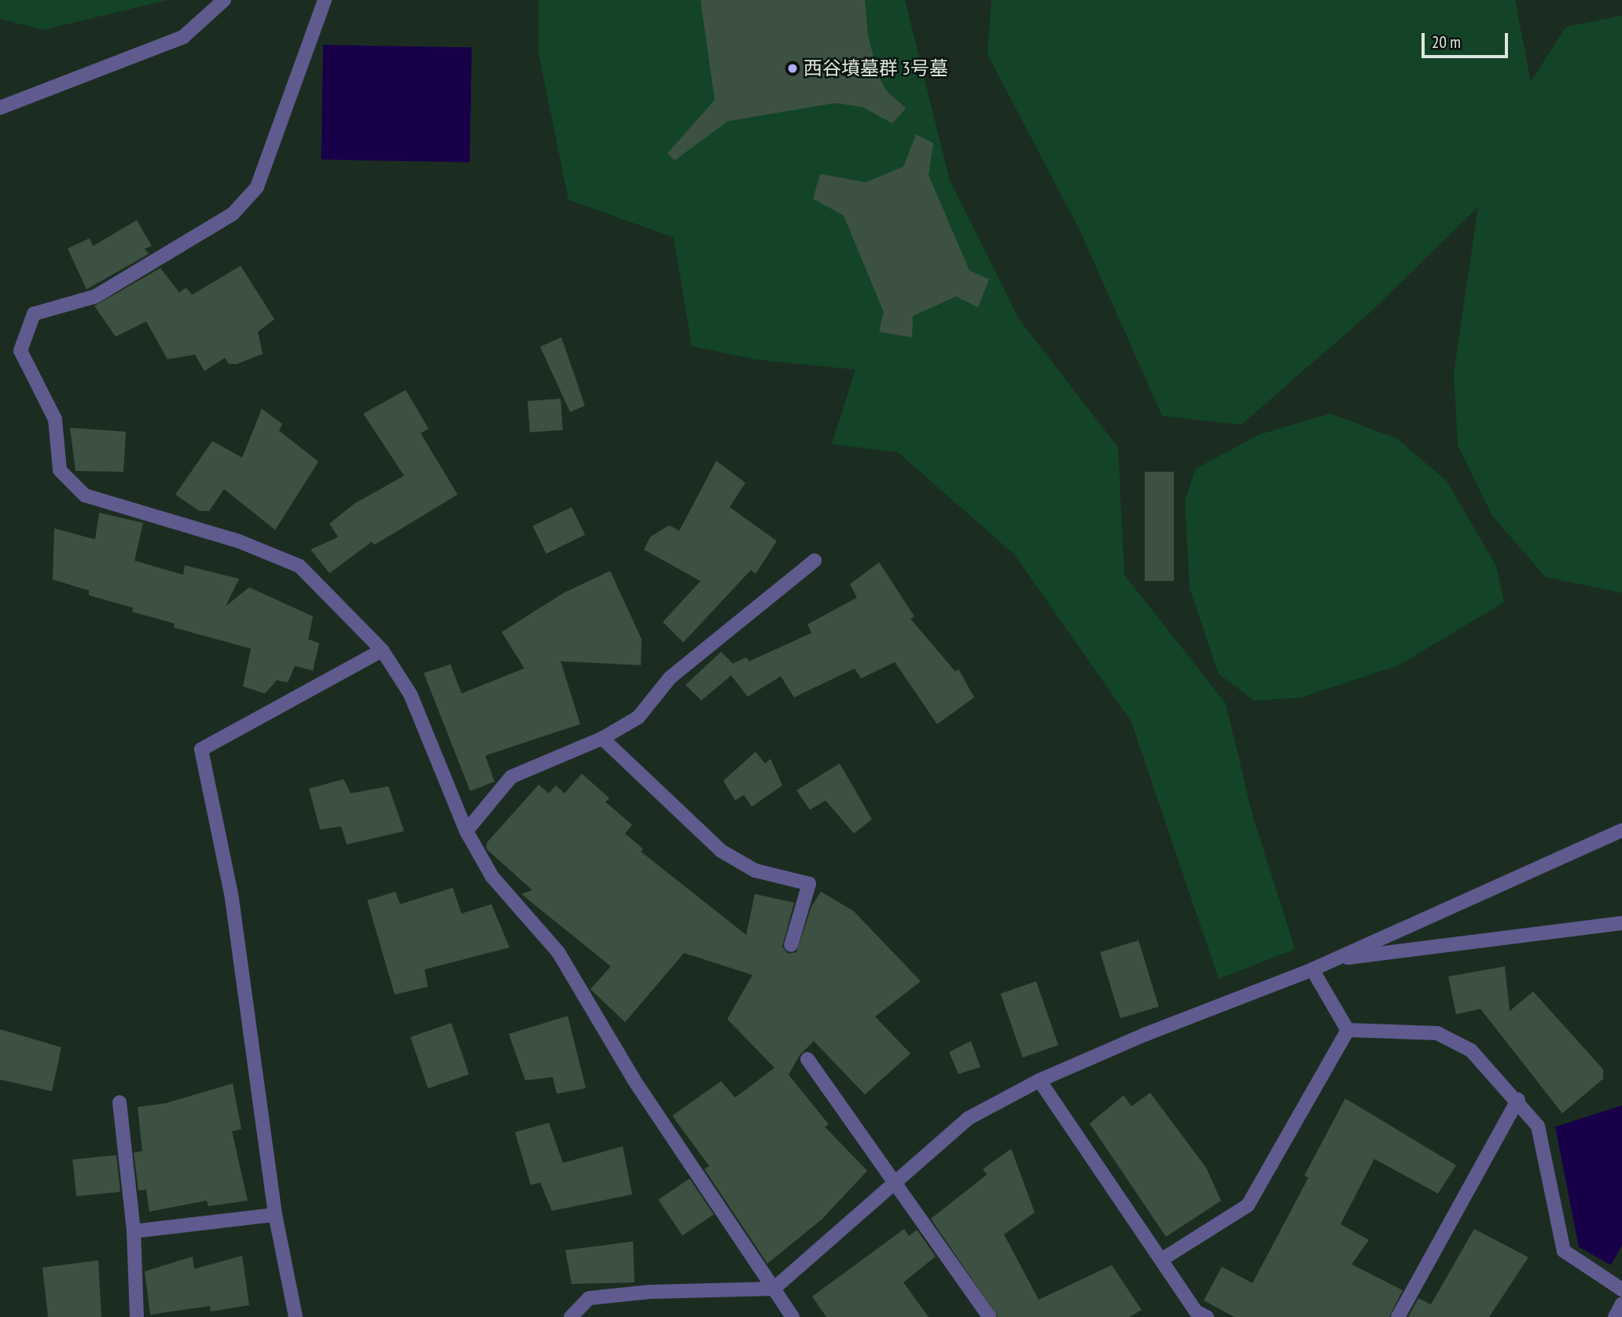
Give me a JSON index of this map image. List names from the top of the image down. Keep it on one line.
{"places":["西谷墳墓群 3号墓"],"scale_bar":"20 m"}
